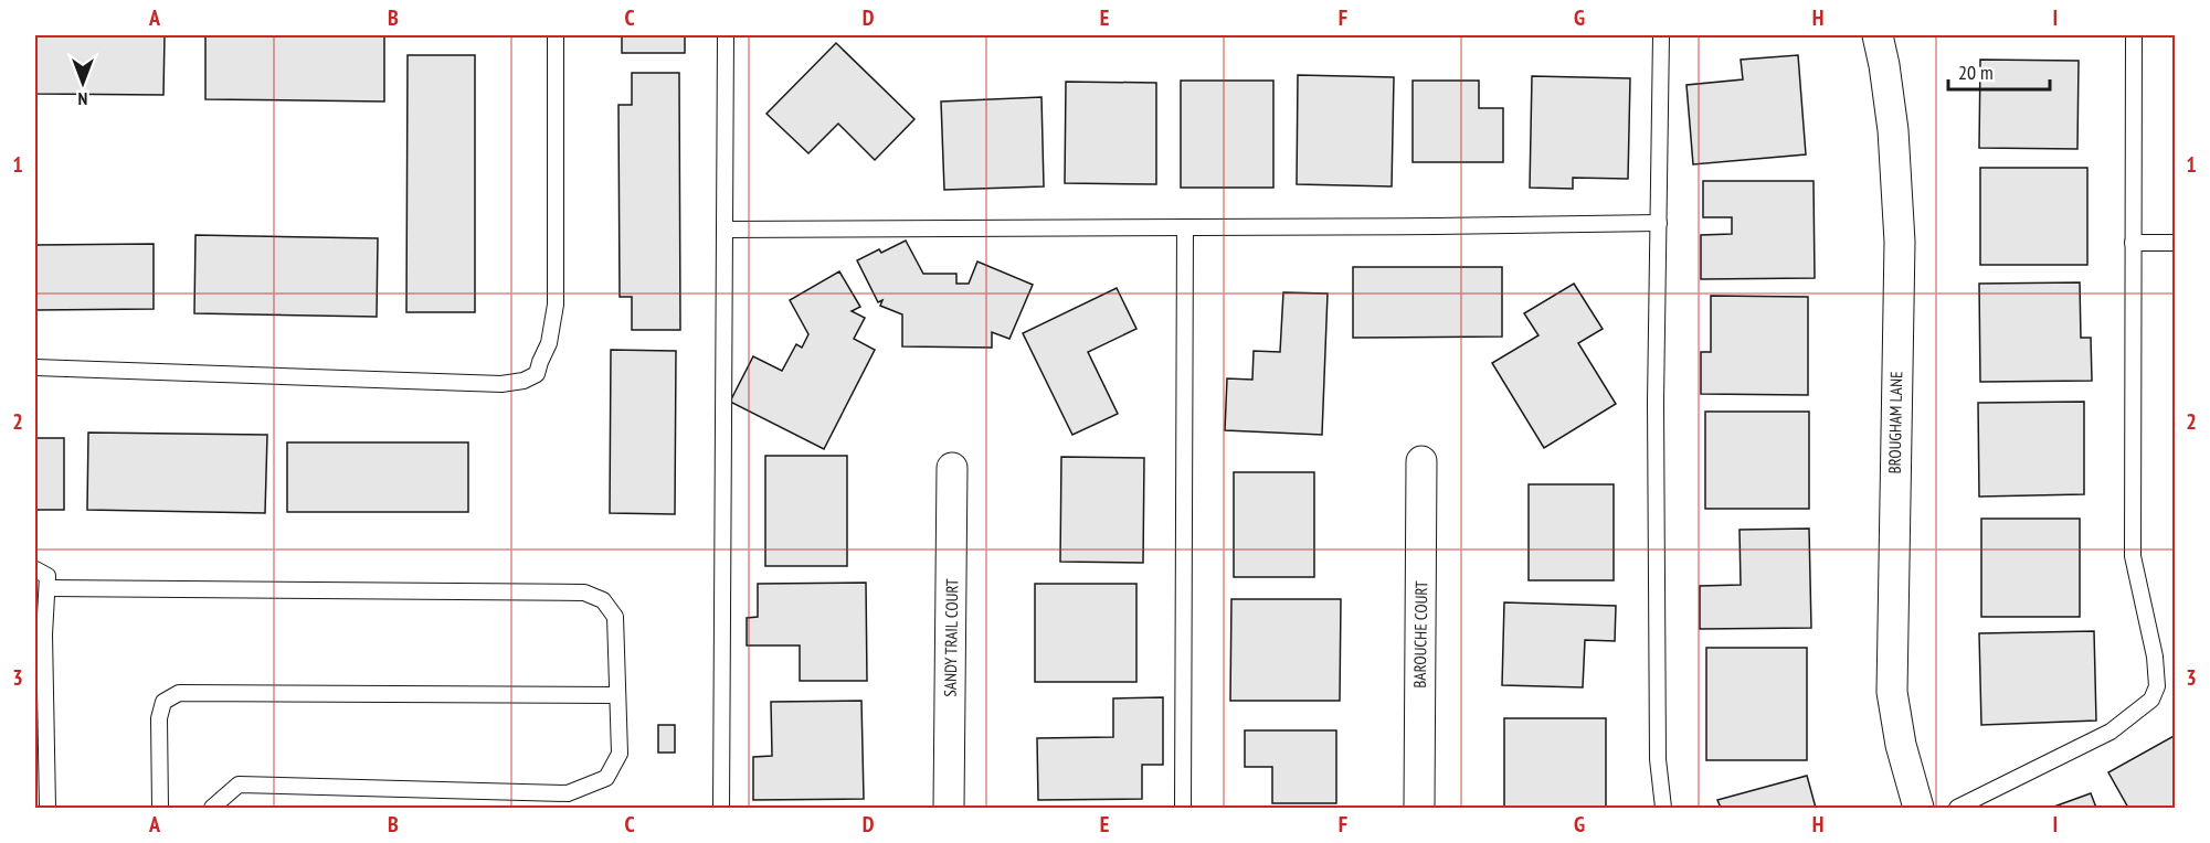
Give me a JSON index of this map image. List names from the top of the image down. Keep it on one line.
{"streets":{"street":["BROUGHAM LANE","BAROUCHE COURT","SANDY TRAIL COURT"]},"scale_bar":"20 m","north":"bottom","grid":{"columns":["A","B","C","D","E","F","G","H","I"],"rows":["1","2","3"]}}
